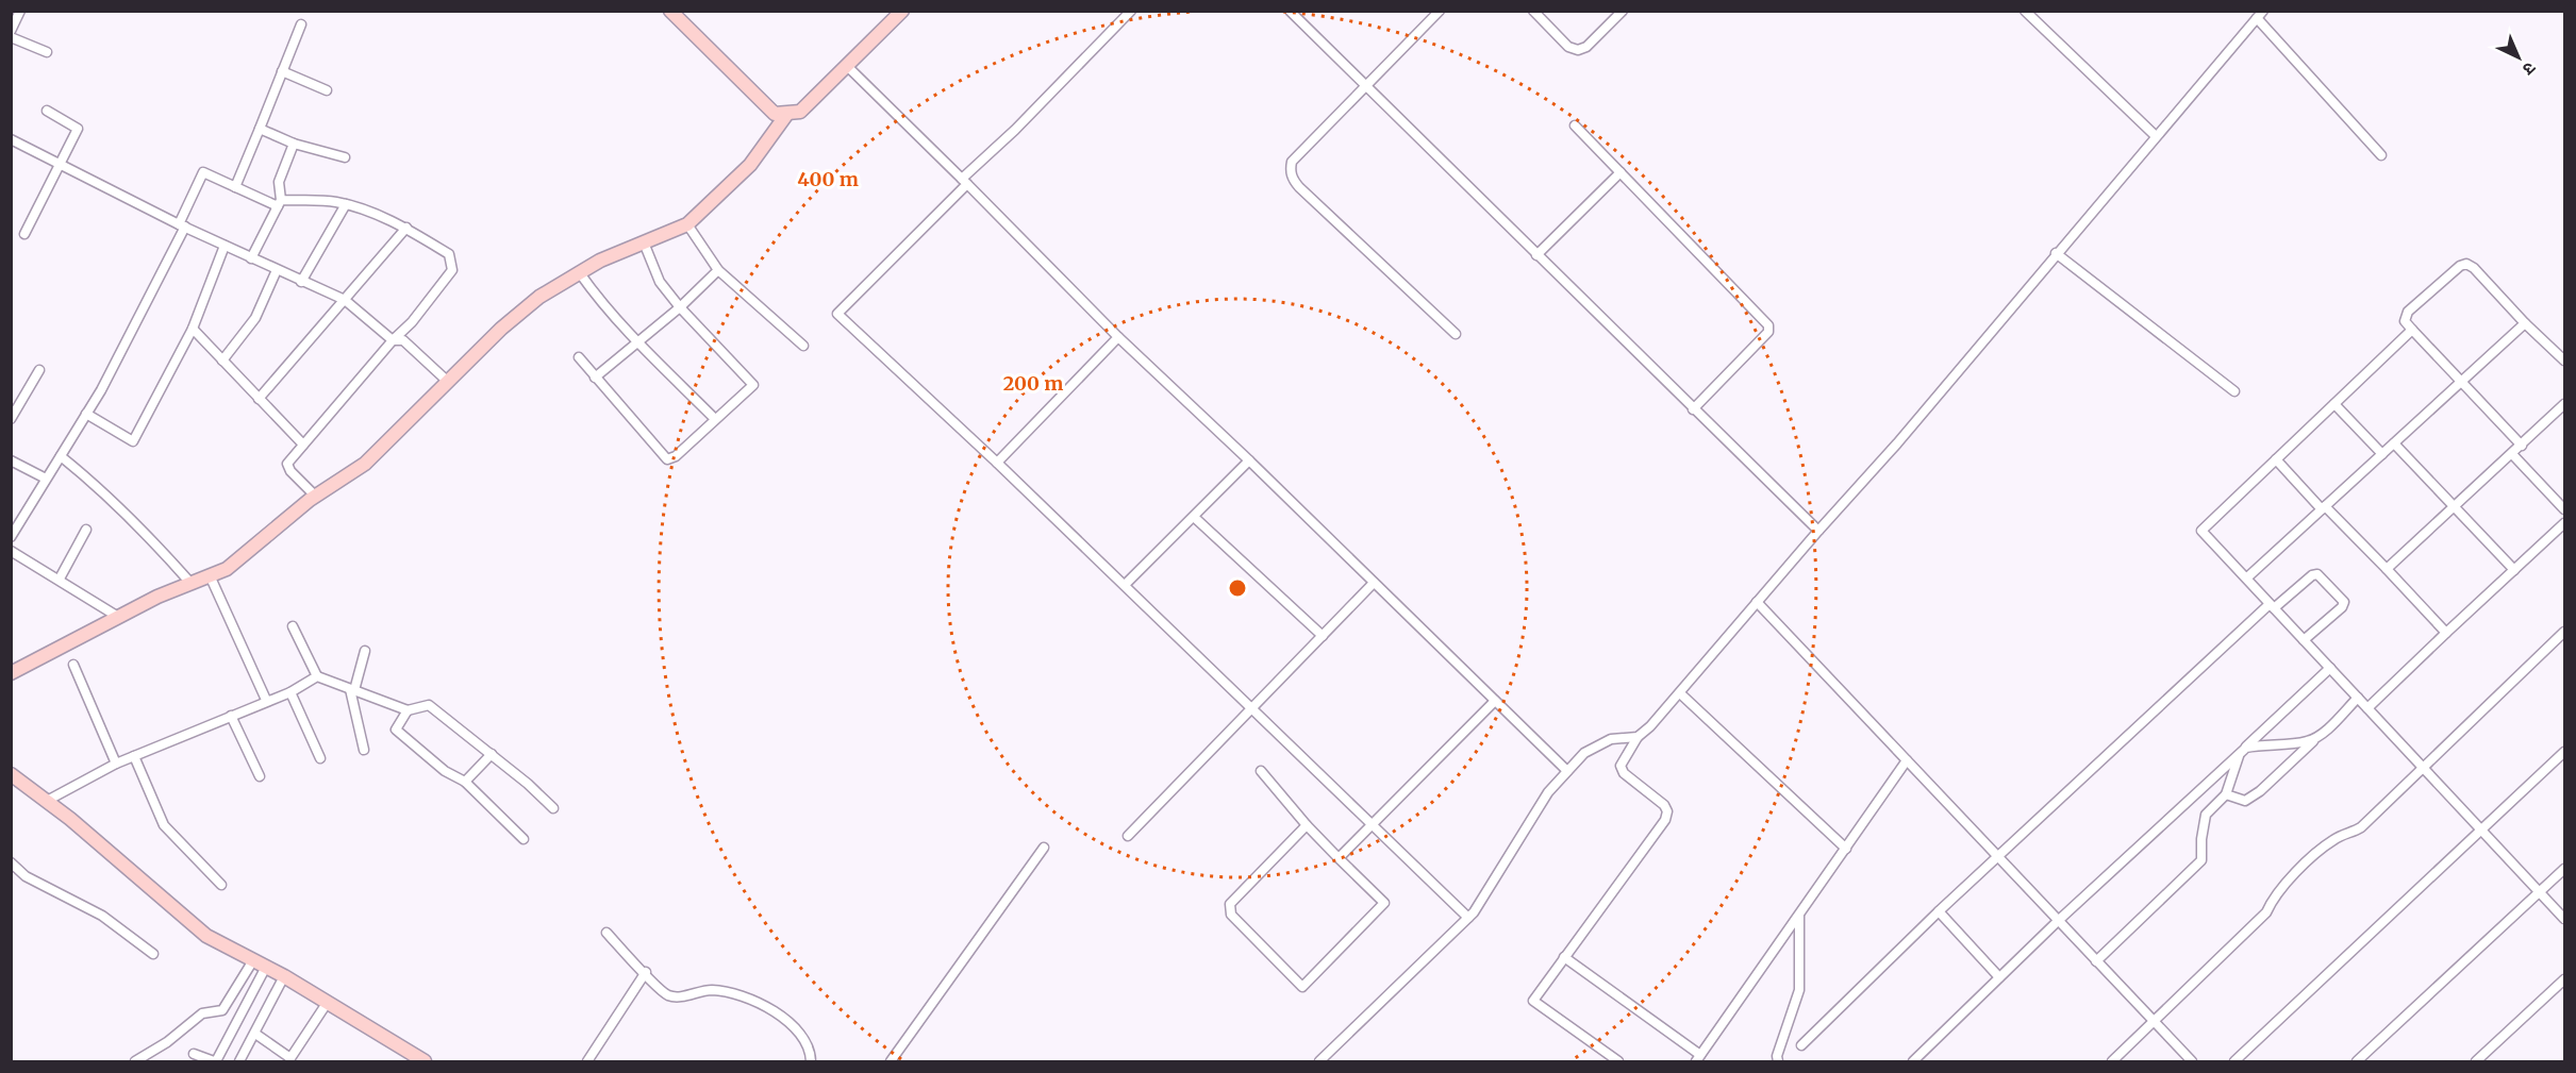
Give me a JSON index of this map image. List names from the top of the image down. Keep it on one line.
{"north":"bottom right","rings":["400 m","200 m"]}
